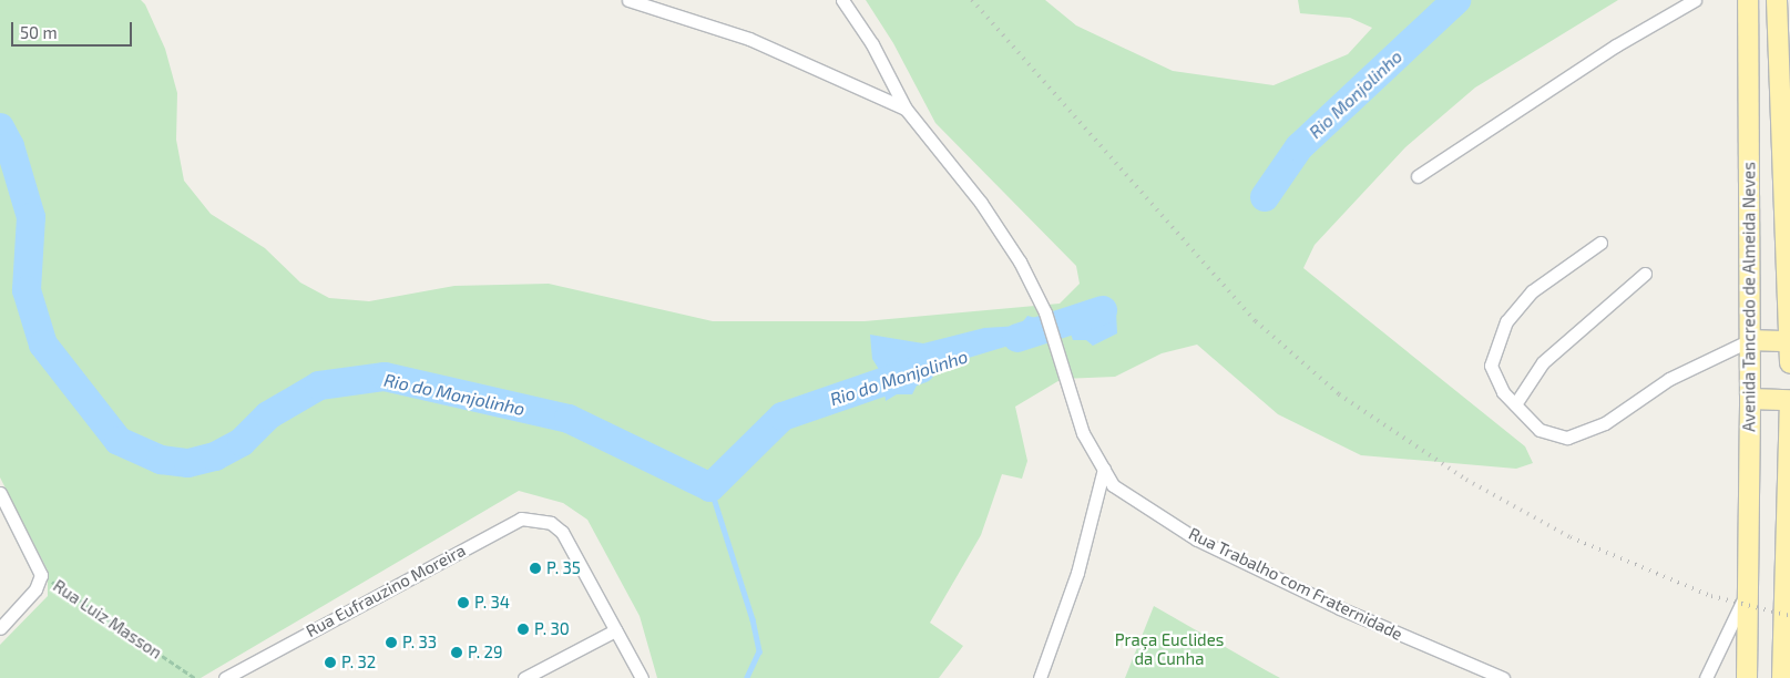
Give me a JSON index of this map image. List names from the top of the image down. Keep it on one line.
{"streets":{"main road":["Avenida Tancredo de Almeida Neves"],"street":["Rua Trabalho com Fraternidade","Rua Eufrauzino Moreira","Rua Luiz Masson"]},"water":["Rio Monjolinho","Rio do Monjolinho"],"parks":["Praça Euclides da Cunha"],"places":["P. 35","P. 34","P. 30","P. 33","P. 29","P. 32"],"scale_bar":"50 m"}
